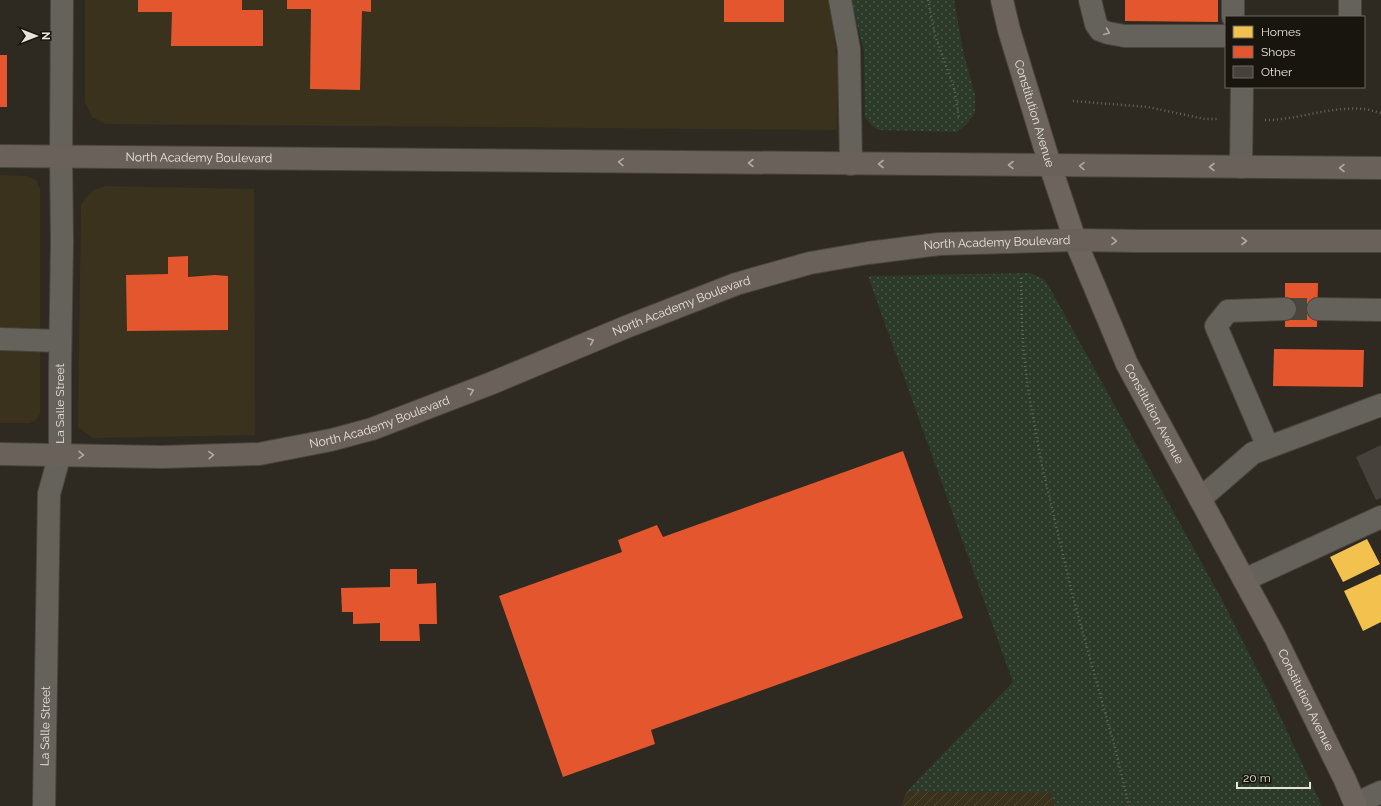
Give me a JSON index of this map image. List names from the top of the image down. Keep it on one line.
{"streets":{"highway":["North Academy Boulevard"],"main road":["Constitution Avenue"],"street":["La Salle Street"]},"crossings":[["Constitution Avenue","North Academy Boulevard"],["North Academy Boulevard","La Salle Street"]],"legend":["Homes","Shops","Other"],"scale_bar":"20 m","north":"right"}
